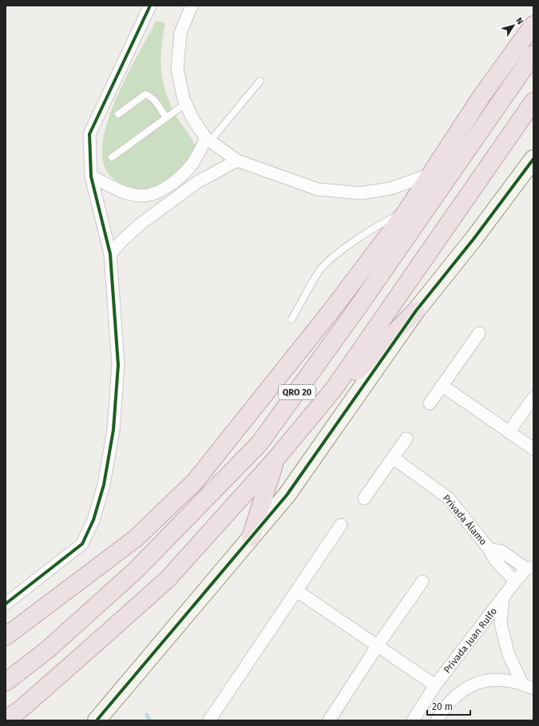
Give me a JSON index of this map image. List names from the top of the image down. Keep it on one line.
{"streets":{"highway":["QRO 20"],"street":["Privada Álamo","Privada Juan Rulfo"]},"crossings":[["Privada Álamo","Privada Juan Rulfo"]],"scale_bar":"20 m","north":"top right"}
